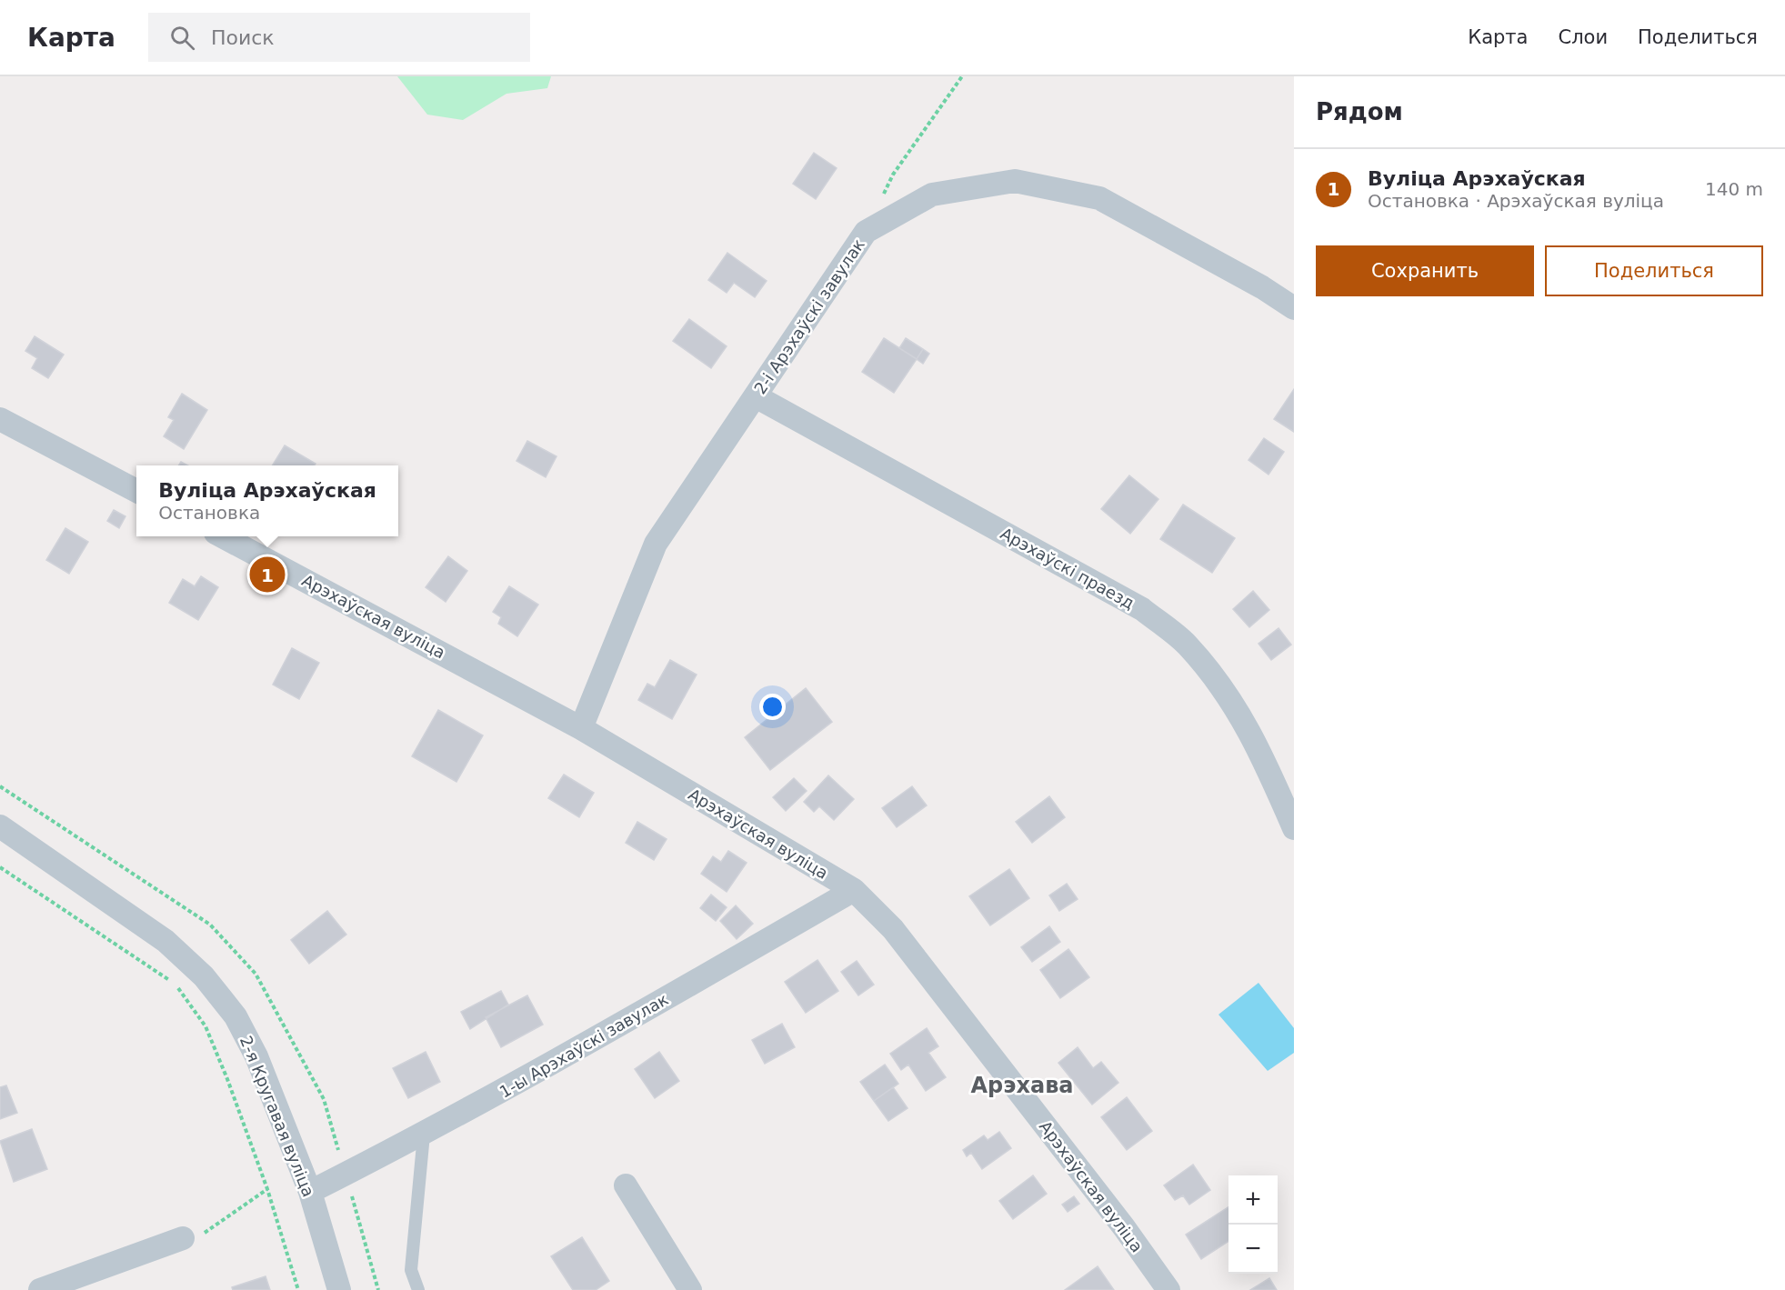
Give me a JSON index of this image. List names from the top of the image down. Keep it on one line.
{"streets":{"street":["2-і Арэхаўскі завулак","Арэхаўскі праезд","Арэхаўская вуліца","1-ы Арэхаўскі завулак","2-я Кругавая вуліца"]},"crossings":[["2-і Арэхаўскі завулак","Арэхаўскі праезд"],["2-і Арэхаўскі завулак","Арэхаўская вуліца"],["Арэхаўская вуліца","1-ы Арэхаўскі завулак"],["1-ы Арэхаўскі завулак","2-я Кругавая вуліца"]],"districts":["Арэхава"],"page":{"header":"Карта","search":"Поиск","nav":["Карта","Слои","Поделиться"],"heading":"Рядом","list":[{"mark":"1","name":"Вуліца Арэхаўская","note":"Остановка · Арэхаўская вуліца","value":"140 m"}],"buttons":["Сохранить","Поделиться"],"popup":["Вуліца Арэхаўская","Остановка"],"pins":"1","map_buttons":["+","−"]}}
